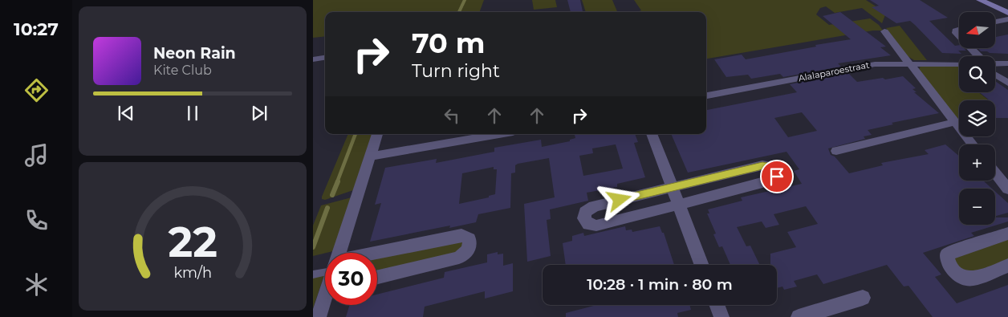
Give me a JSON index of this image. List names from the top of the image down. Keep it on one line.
{"streets":{"street":["Alalaparoestraat"]},"north":"left","page":{"tabs":"10:27","map_buttons":["+","−"],"turn":["70 m","Turn right"],"song":["Neon Rain","Kite Club"],"limit":"30","trip":"10:28 · 1 min · 80 m","gauge":["22","km/h"]}}
